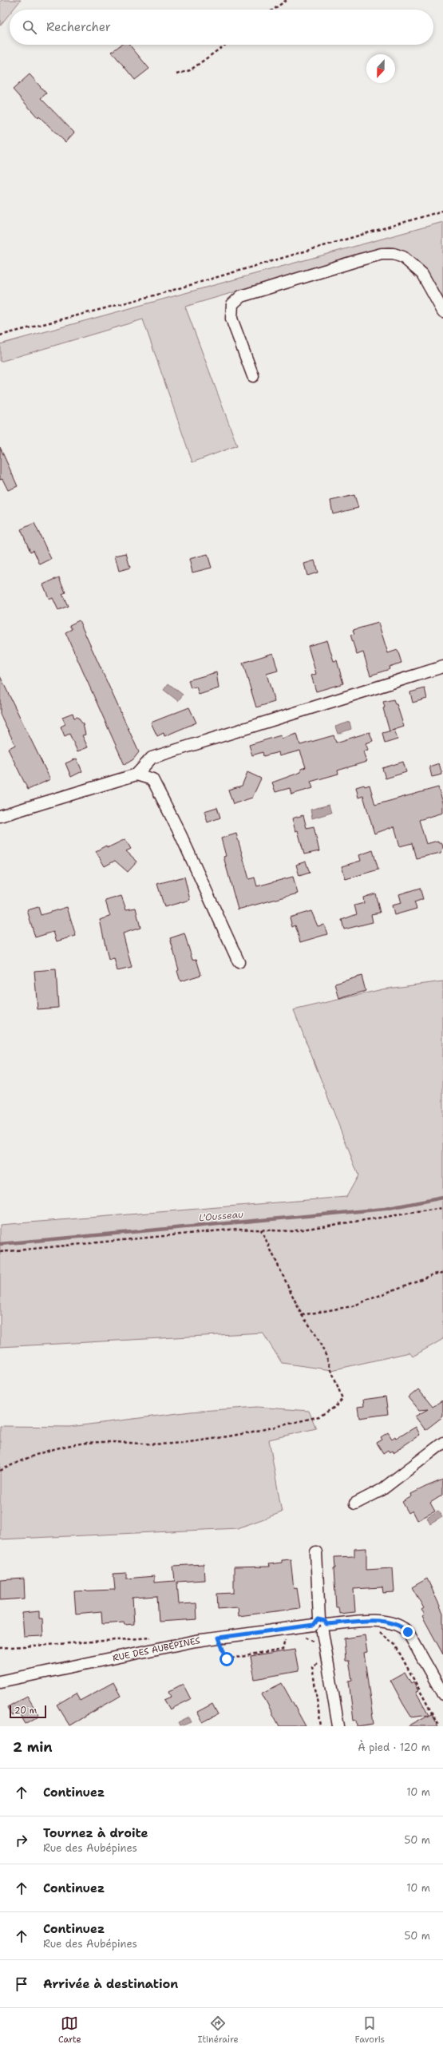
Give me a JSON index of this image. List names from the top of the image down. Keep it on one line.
{"streets":{"street":["RUE DES AUBÉPINES"]},"water":["L'Ousseau"],"scale_bar":"20 m","north":"bottom","page":{"search":"Rechercher","scale":"20 m","heading":["2 min","À pied · 120 m"],"list":[["Continuez","10 m"],["Tournez à droite","Rue des Aubépines","50 m"],["Continuez","10 m"],["Continuez","Rue des Aubépines","50 m"],"Arrivée à destination"],"nav":["Carte","Itinéraire","Favoris"]}}
